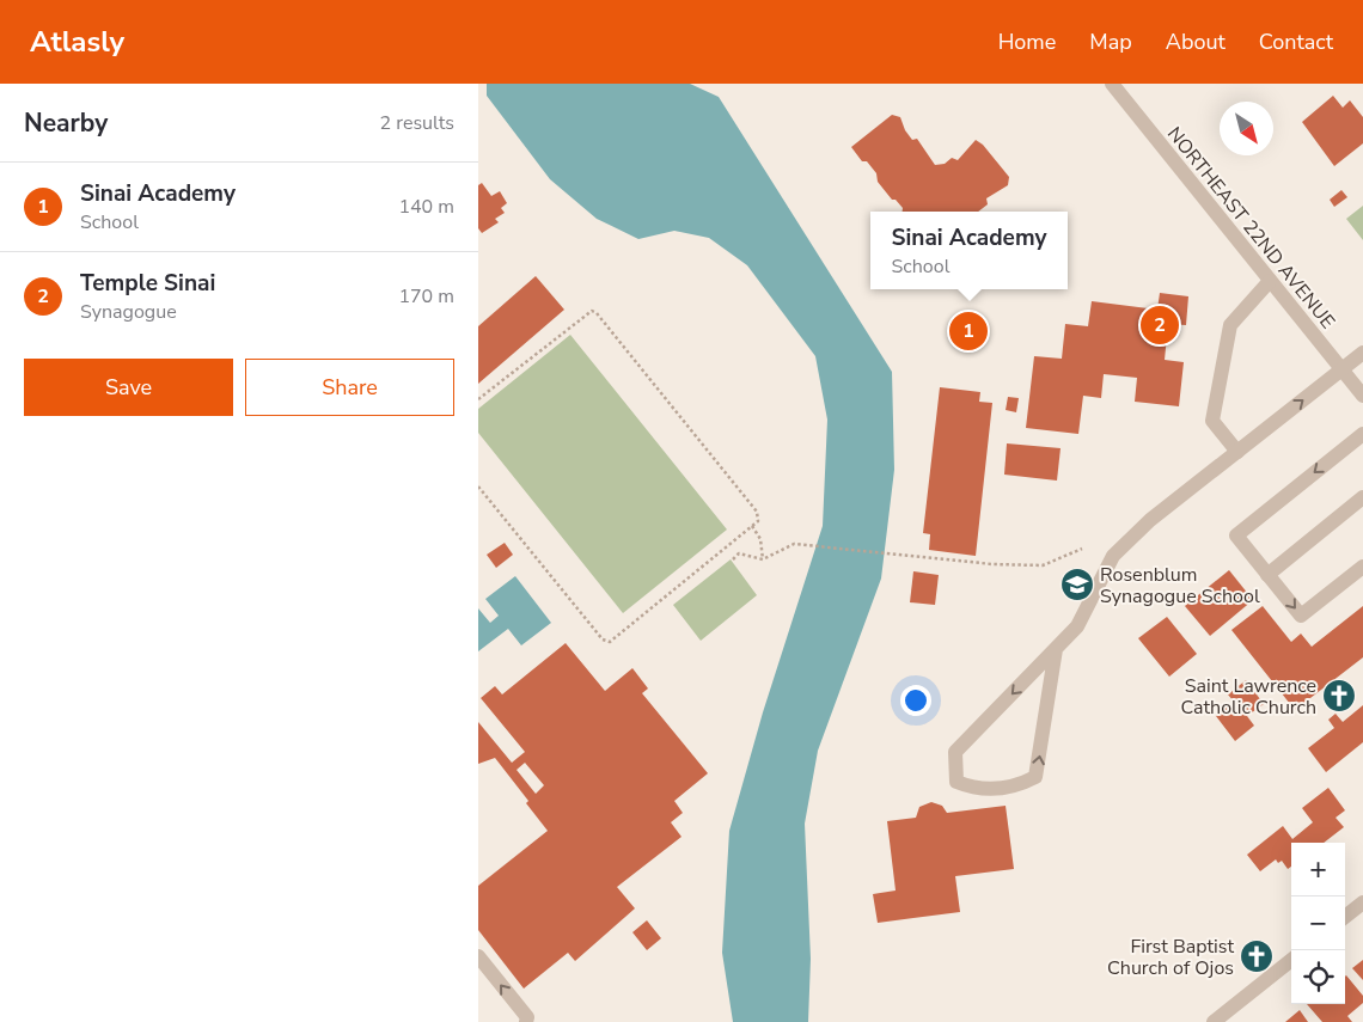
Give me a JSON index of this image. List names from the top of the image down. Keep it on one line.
{"streets":{"street":["NORTHEAST 22ND AVENUE"]},"places":{"school or university":["Rosenblum Synagogue School"],"church":["Saint Lawrence Catholic Church","First Baptist Church of Ojos"]},"north":"bottom right","page":{"header":"Atlasly","nav":["Home","Map","About","Contact"],"heading":["Nearby","2 results"],"list":[{"mark":"1","name":"Sinai Academy","note":"School","value":"140 m"},{"mark":"2","name":"Temple Sinai","note":"Synagogue","value":"170 m"}],"popup":["Sinai Academy","School"],"pins":["2","1"],"buttons":["Save","Share"],"map_buttons":["+","−"]}}
